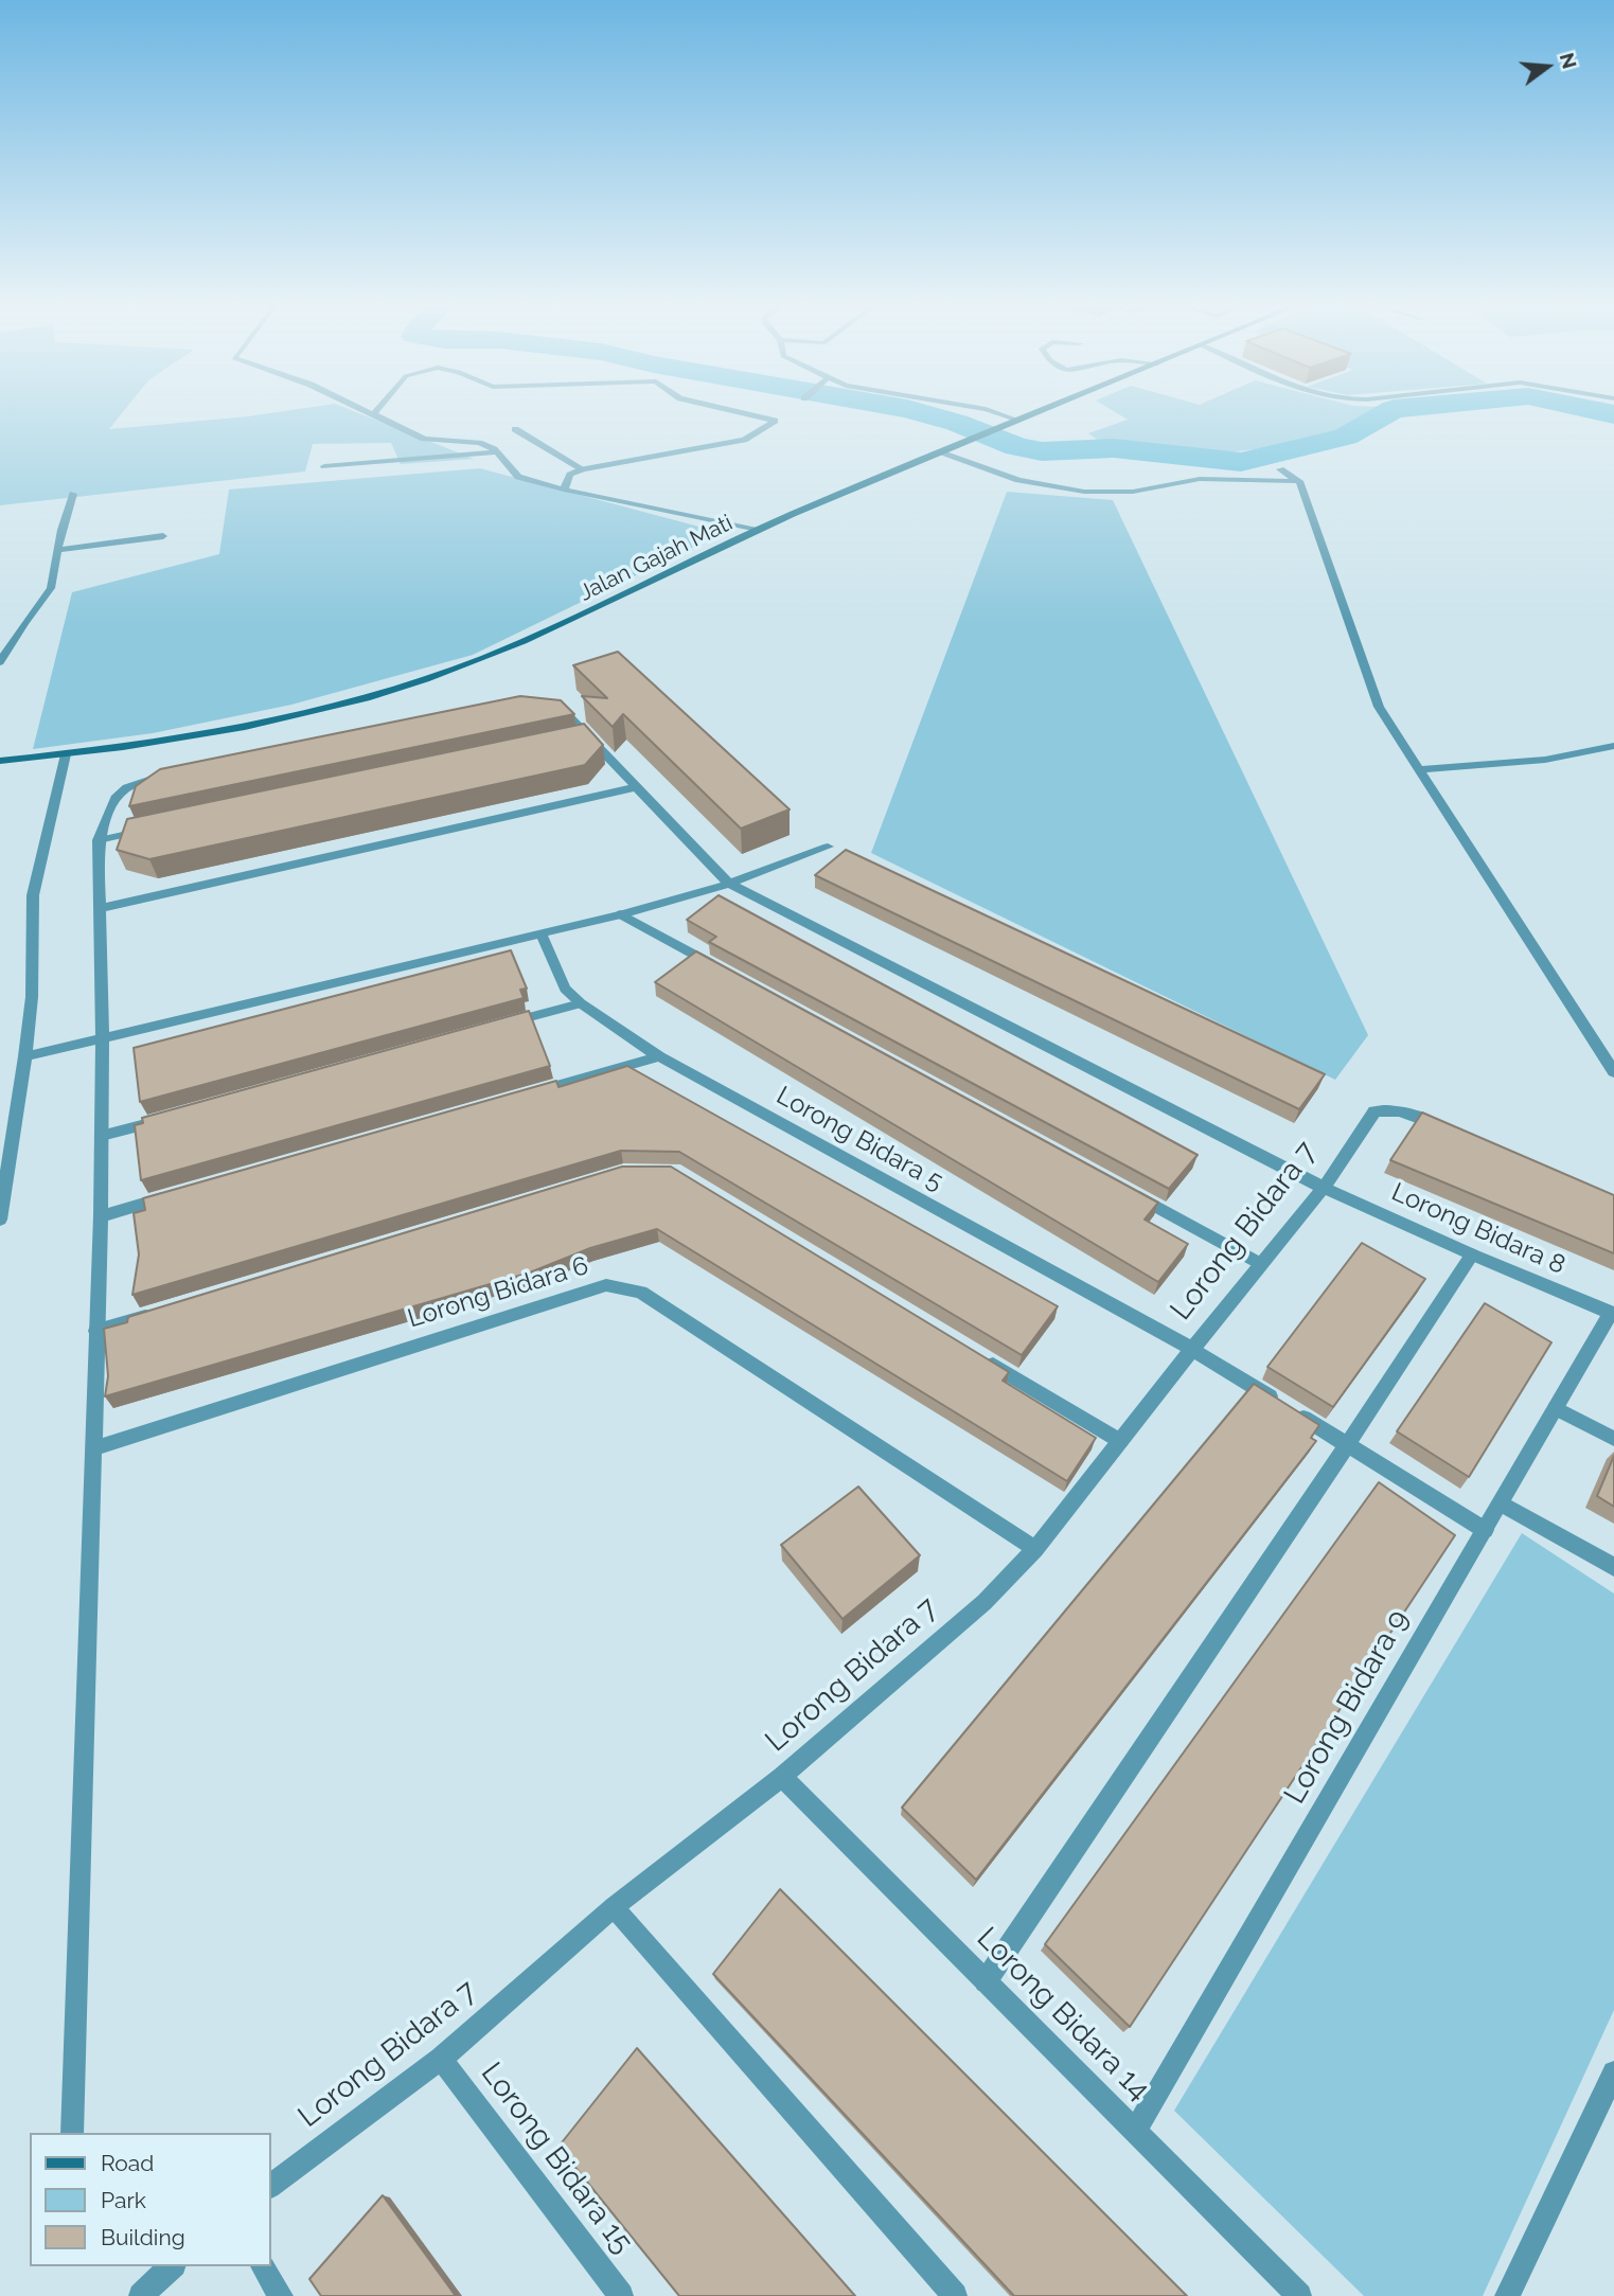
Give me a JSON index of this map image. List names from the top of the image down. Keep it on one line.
{"streets":{"main road":["Jalan Gajah Mati"],"street":["Lorong Bidara 5","Lorong Bidara 8","Lorong Bidara 7","Lorong Bidara 6","Lorong Bidara 9","Lorong Bidara 14","Lorong Bidara 15"]},"crossings":[["Lorong Bidara 5","Lorong Bidara 7"],["Lorong Bidara 5","Lorong Bidara 9"],["Lorong Bidara 8","Lorong Bidara 7"],["Lorong Bidara 8","Lorong Bidara 9"],["Lorong Bidara 7","Lorong Bidara 6"],["Lorong Bidara 7","Lorong Bidara 14"],["Lorong Bidara 7","Lorong Bidara 15"],["Lorong Bidara 9","Lorong Bidara 14"]],"legend":["Road","Park","Building"],"north":"right"}
